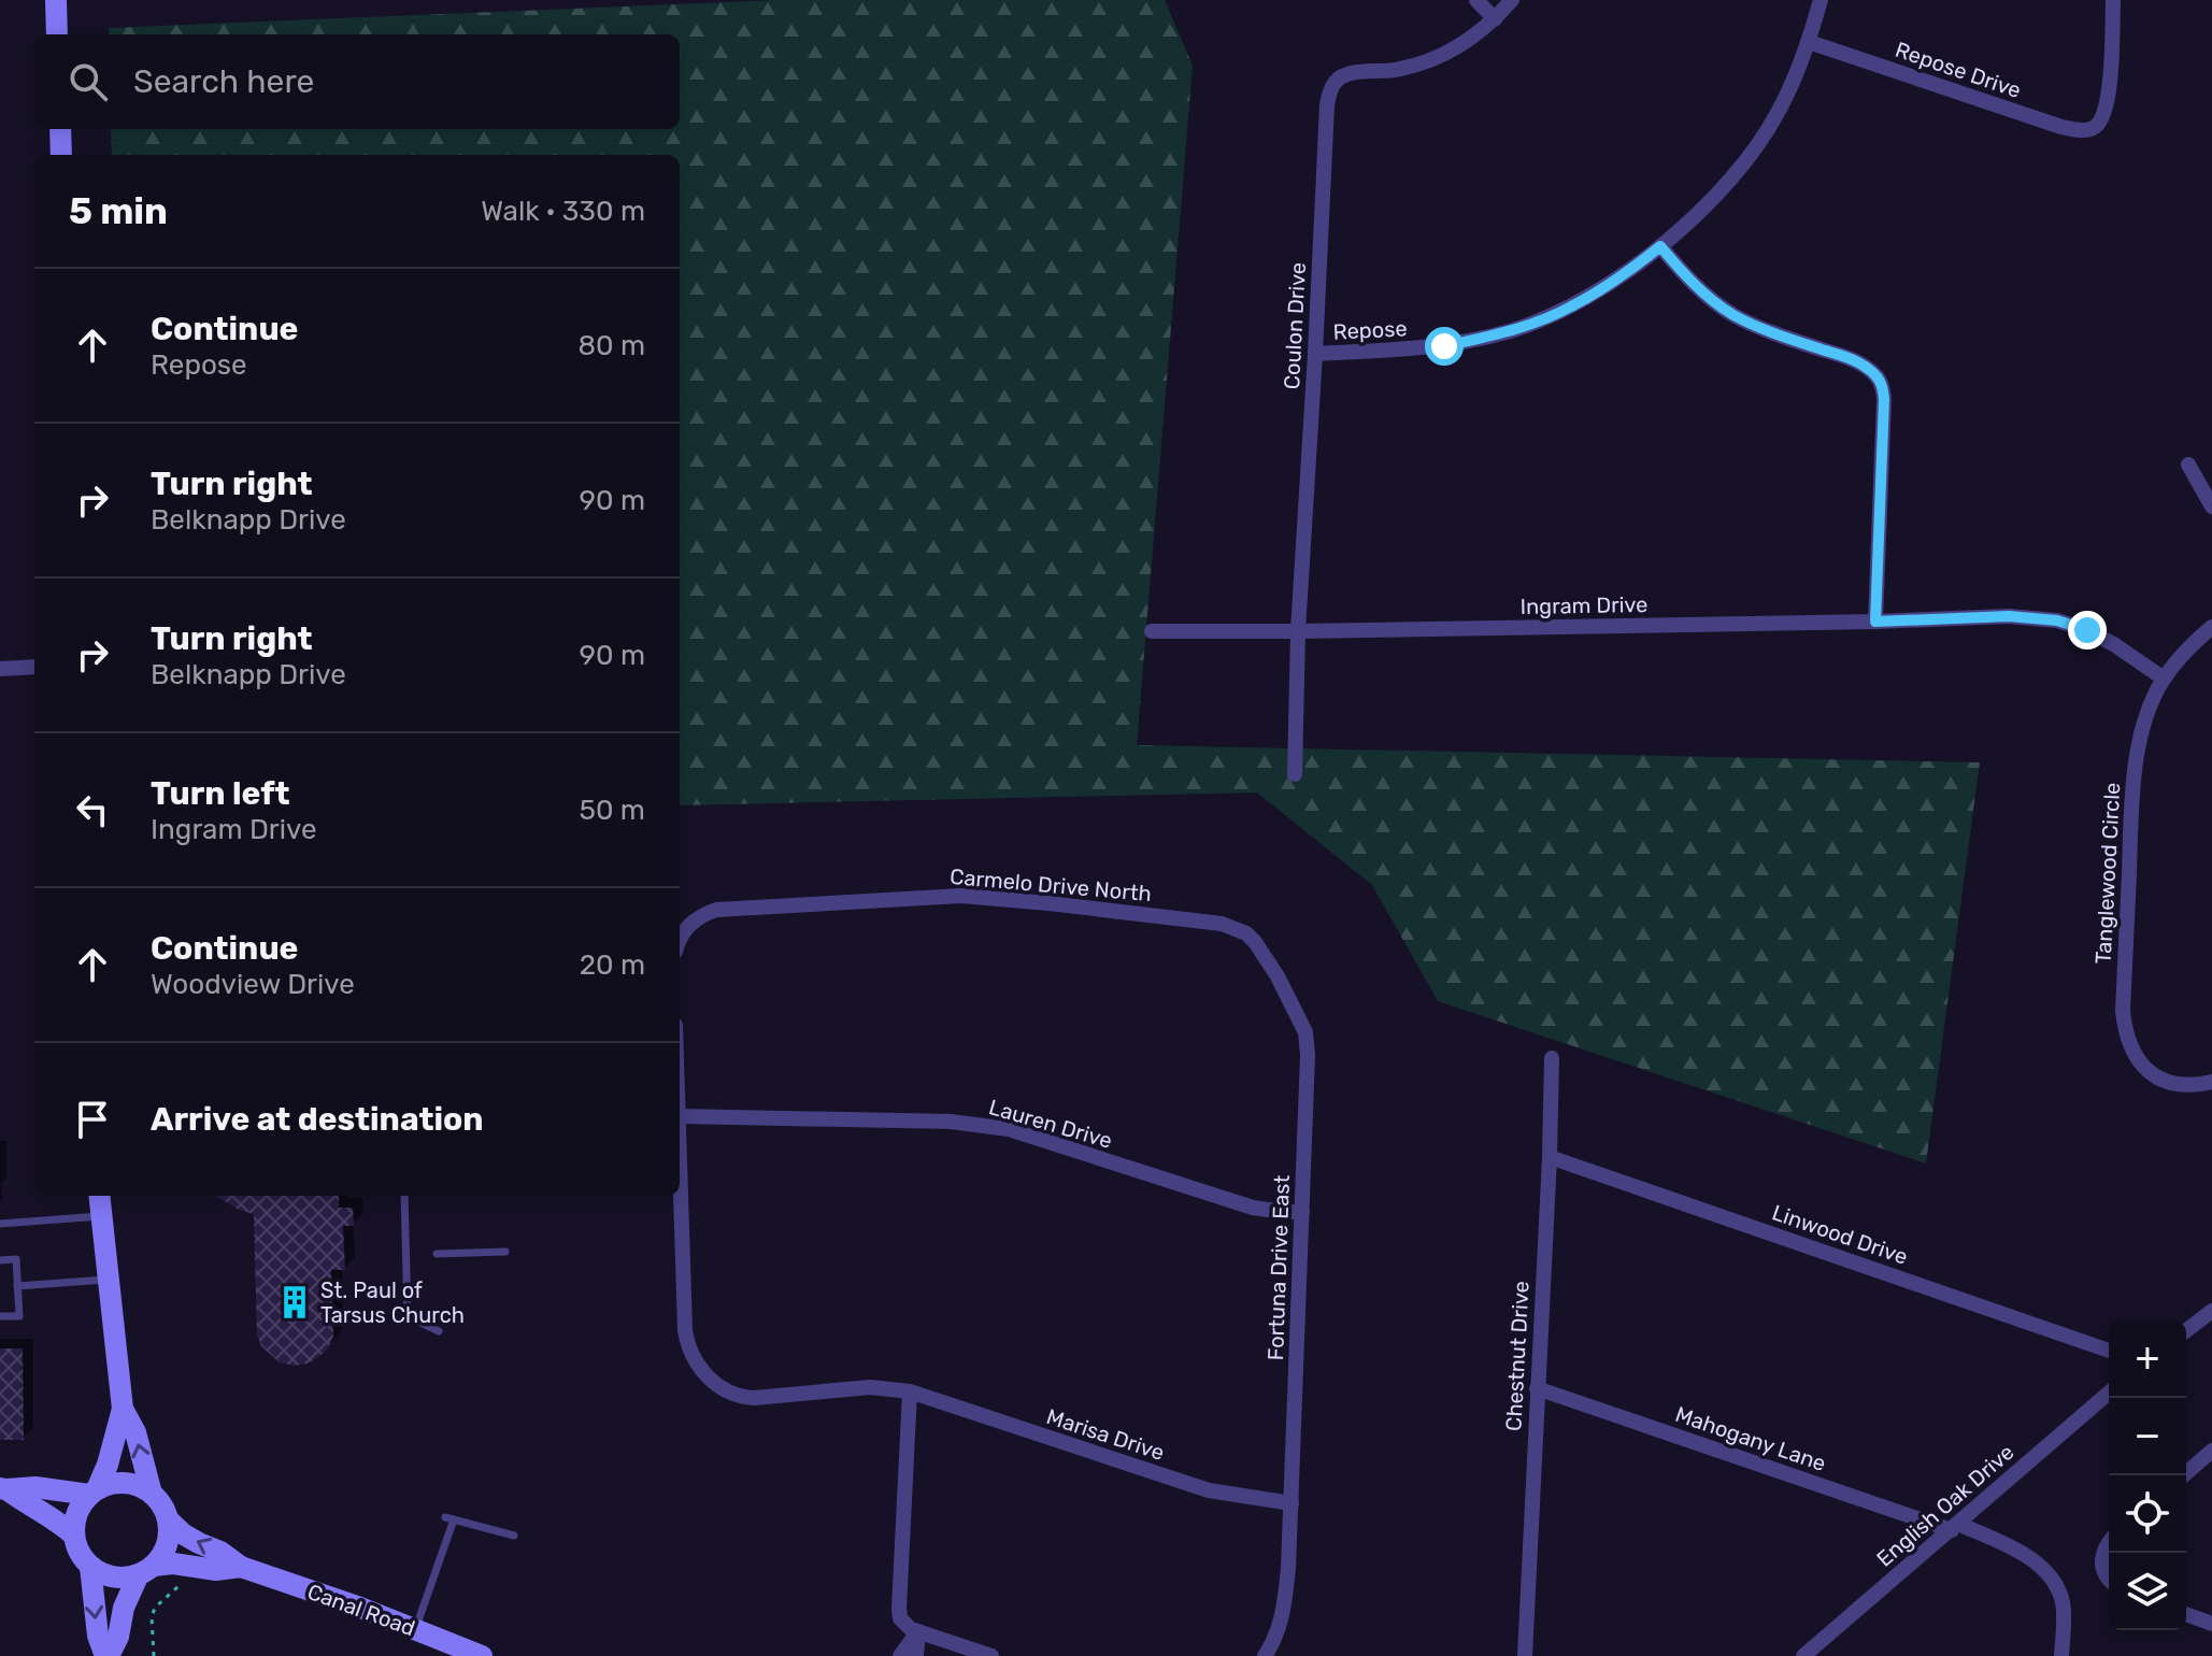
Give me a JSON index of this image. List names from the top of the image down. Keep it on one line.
{"streets":{"street":["Repose Drive","Coulon Drive","Repose","Ingram Drive","Tanglewood Circle","Carmelo Drive North","Lauren Drive","Linwood Drive","Fortuna Drive East","Chestnut Drive","Marisa Drive","Mahogany Lane","English Oak Drive","Canal Road"]},"crossings":[["Repose Drive","Repose"],["Coulon Drive","Repose"],["Coulon Drive","Ingram Drive"],["Ingram Drive","Tanglewood Circle"],["Carmelo Drive North","Fortuna Drive East"],["Lauren Drive","Fortuna Drive East"],["Linwood Drive","Chestnut Drive"],["Fortuna Drive East","Marisa Drive"],["Chestnut Drive","Mahogany Lane"],["Mahogany Lane","English Oak Drive"]],"places":{"building":["St. Paul of Tarsus Church"]},"page":{"search":"Search here","heading":["5 min","Walk · 330 m"],"list":[["Continue","Repose","80 m"],["Turn right","Belknapp Drive","90 m"],["Turn right","Belknapp Drive","90 m"],["Turn left","Ingram Drive","50 m"],["Continue","Woodview Drive","20 m"],"Arrive at destination"],"map_buttons":["+","−"]}}
